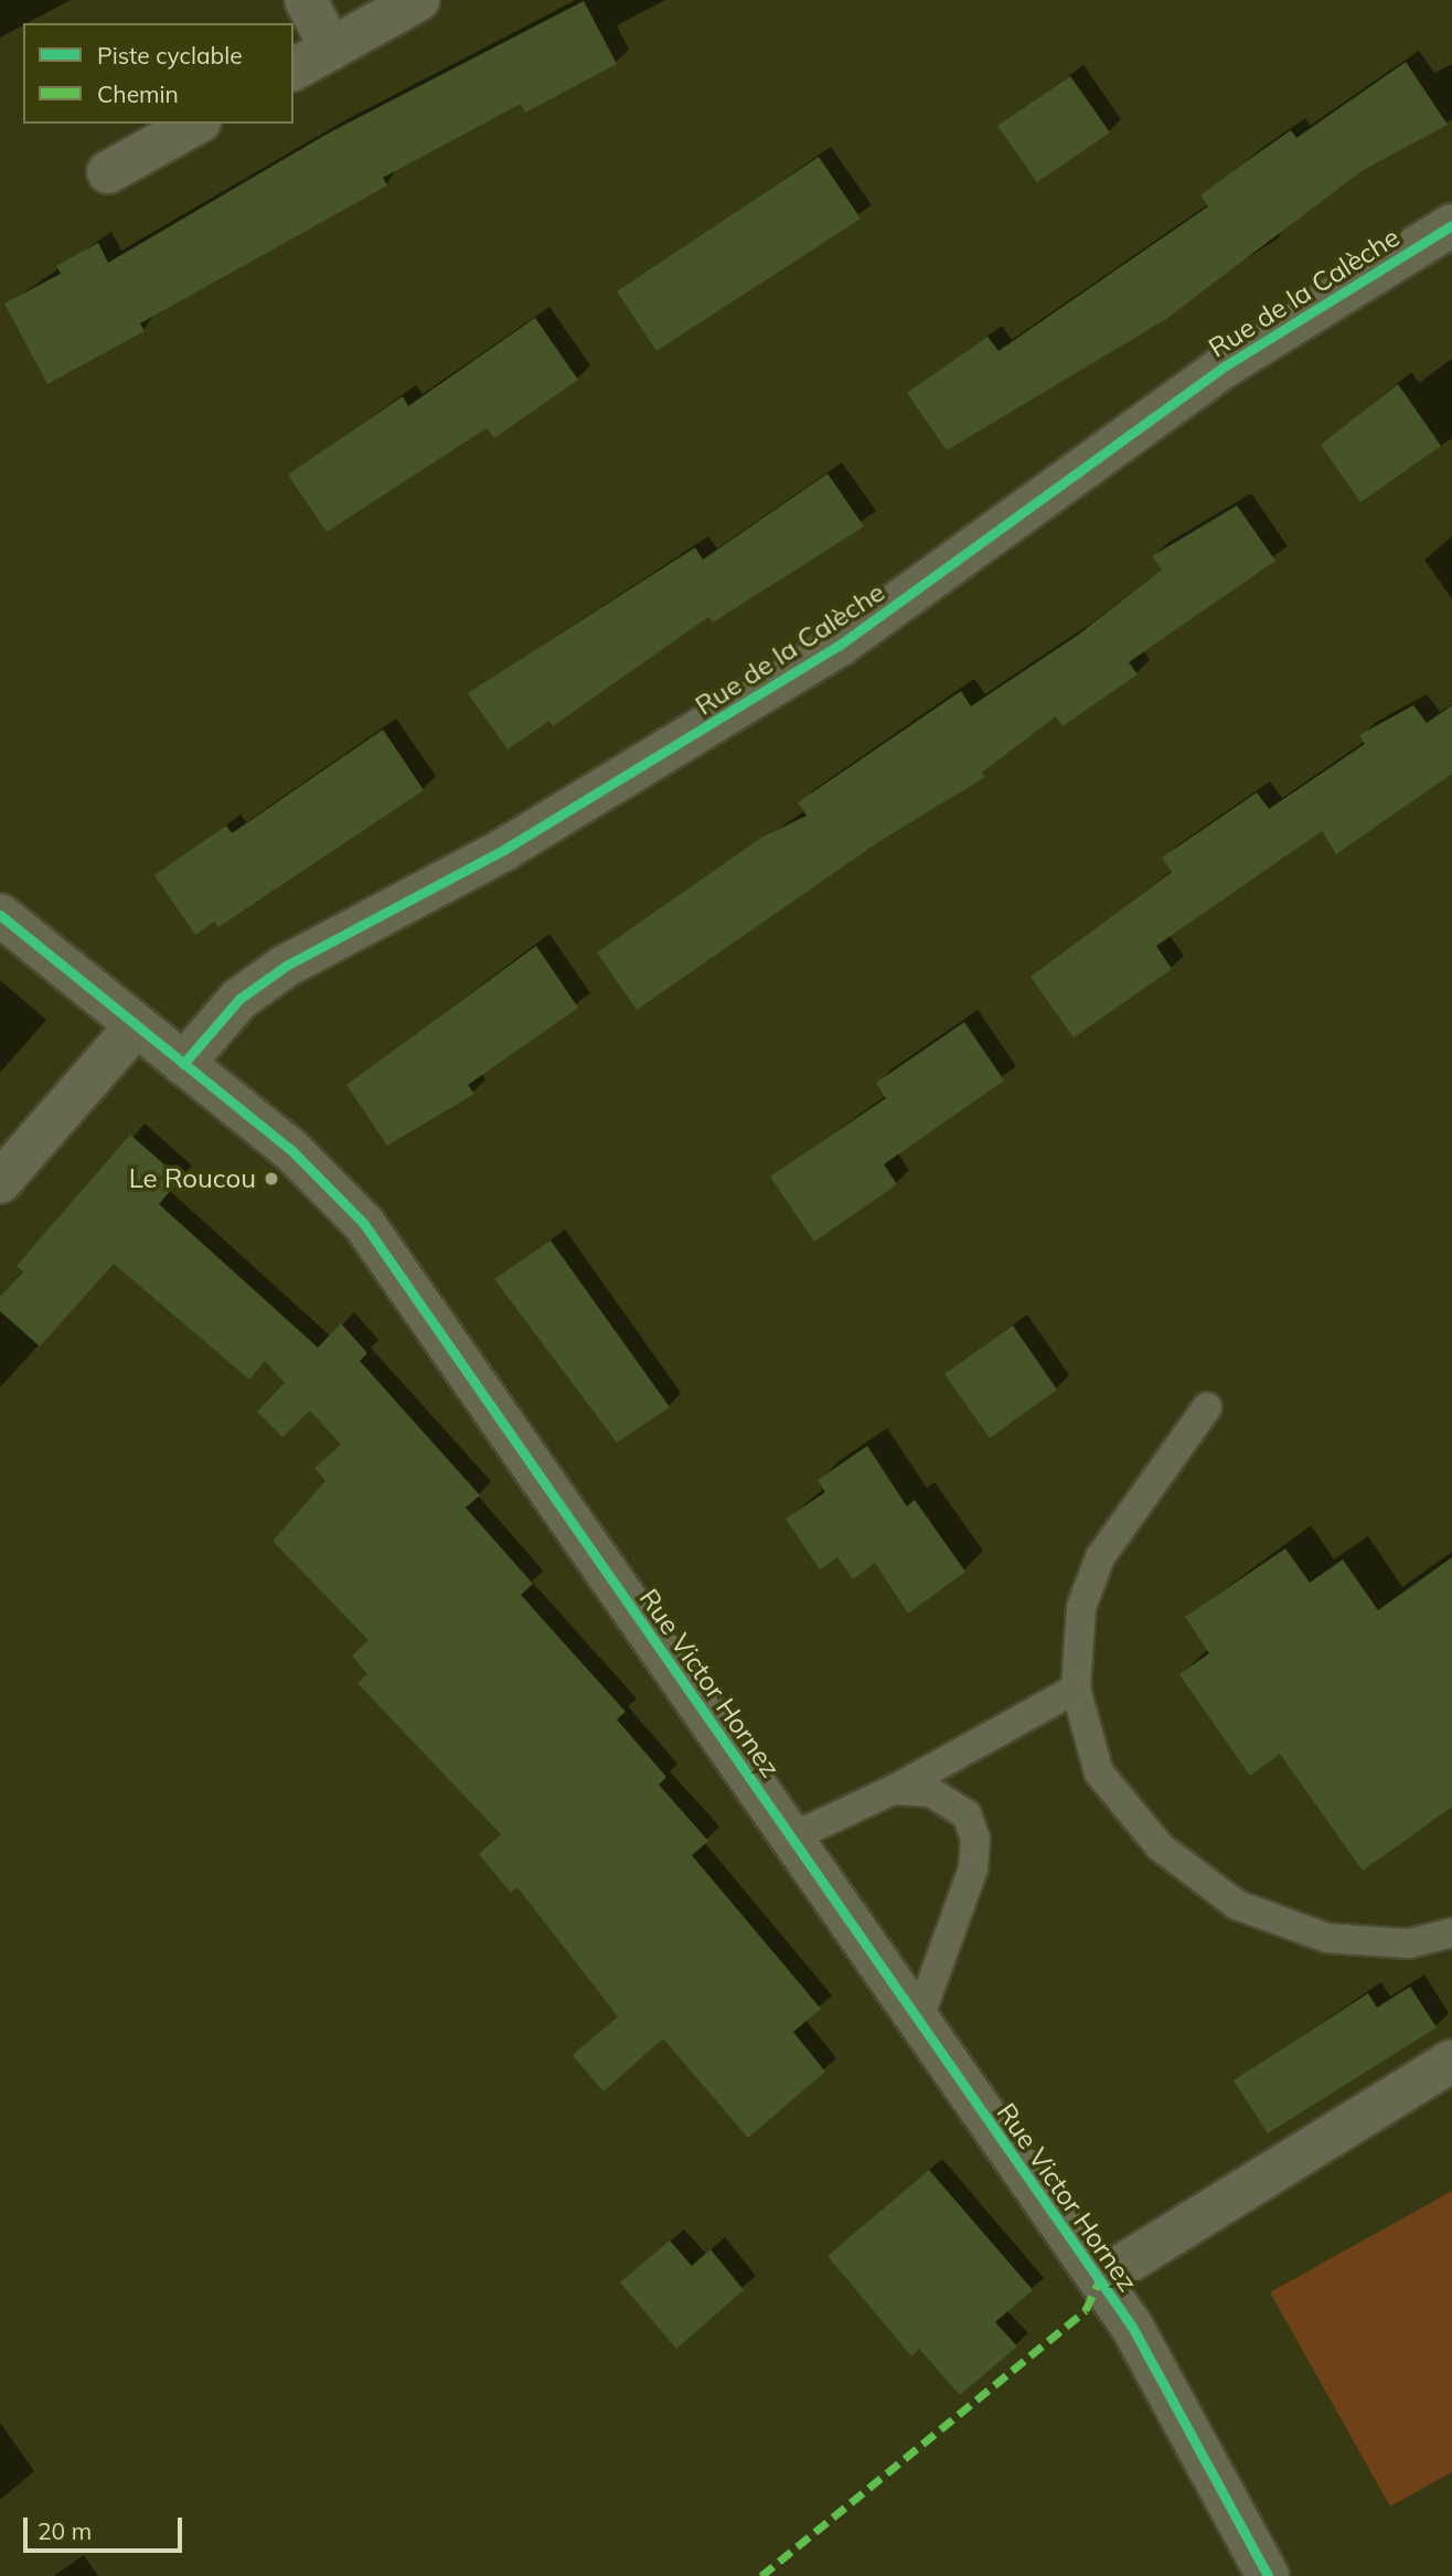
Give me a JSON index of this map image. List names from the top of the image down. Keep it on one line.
{"streets":{"street":["Rue de la Calèche","Rue Victor Hornez"]},"crossings":[["Rue de la Calèche","Rue Victor Hornez"]],"places":["Le Roucou"],"legend":["Piste cyclable","Chemin"],"scale_bar":"20 m"}
